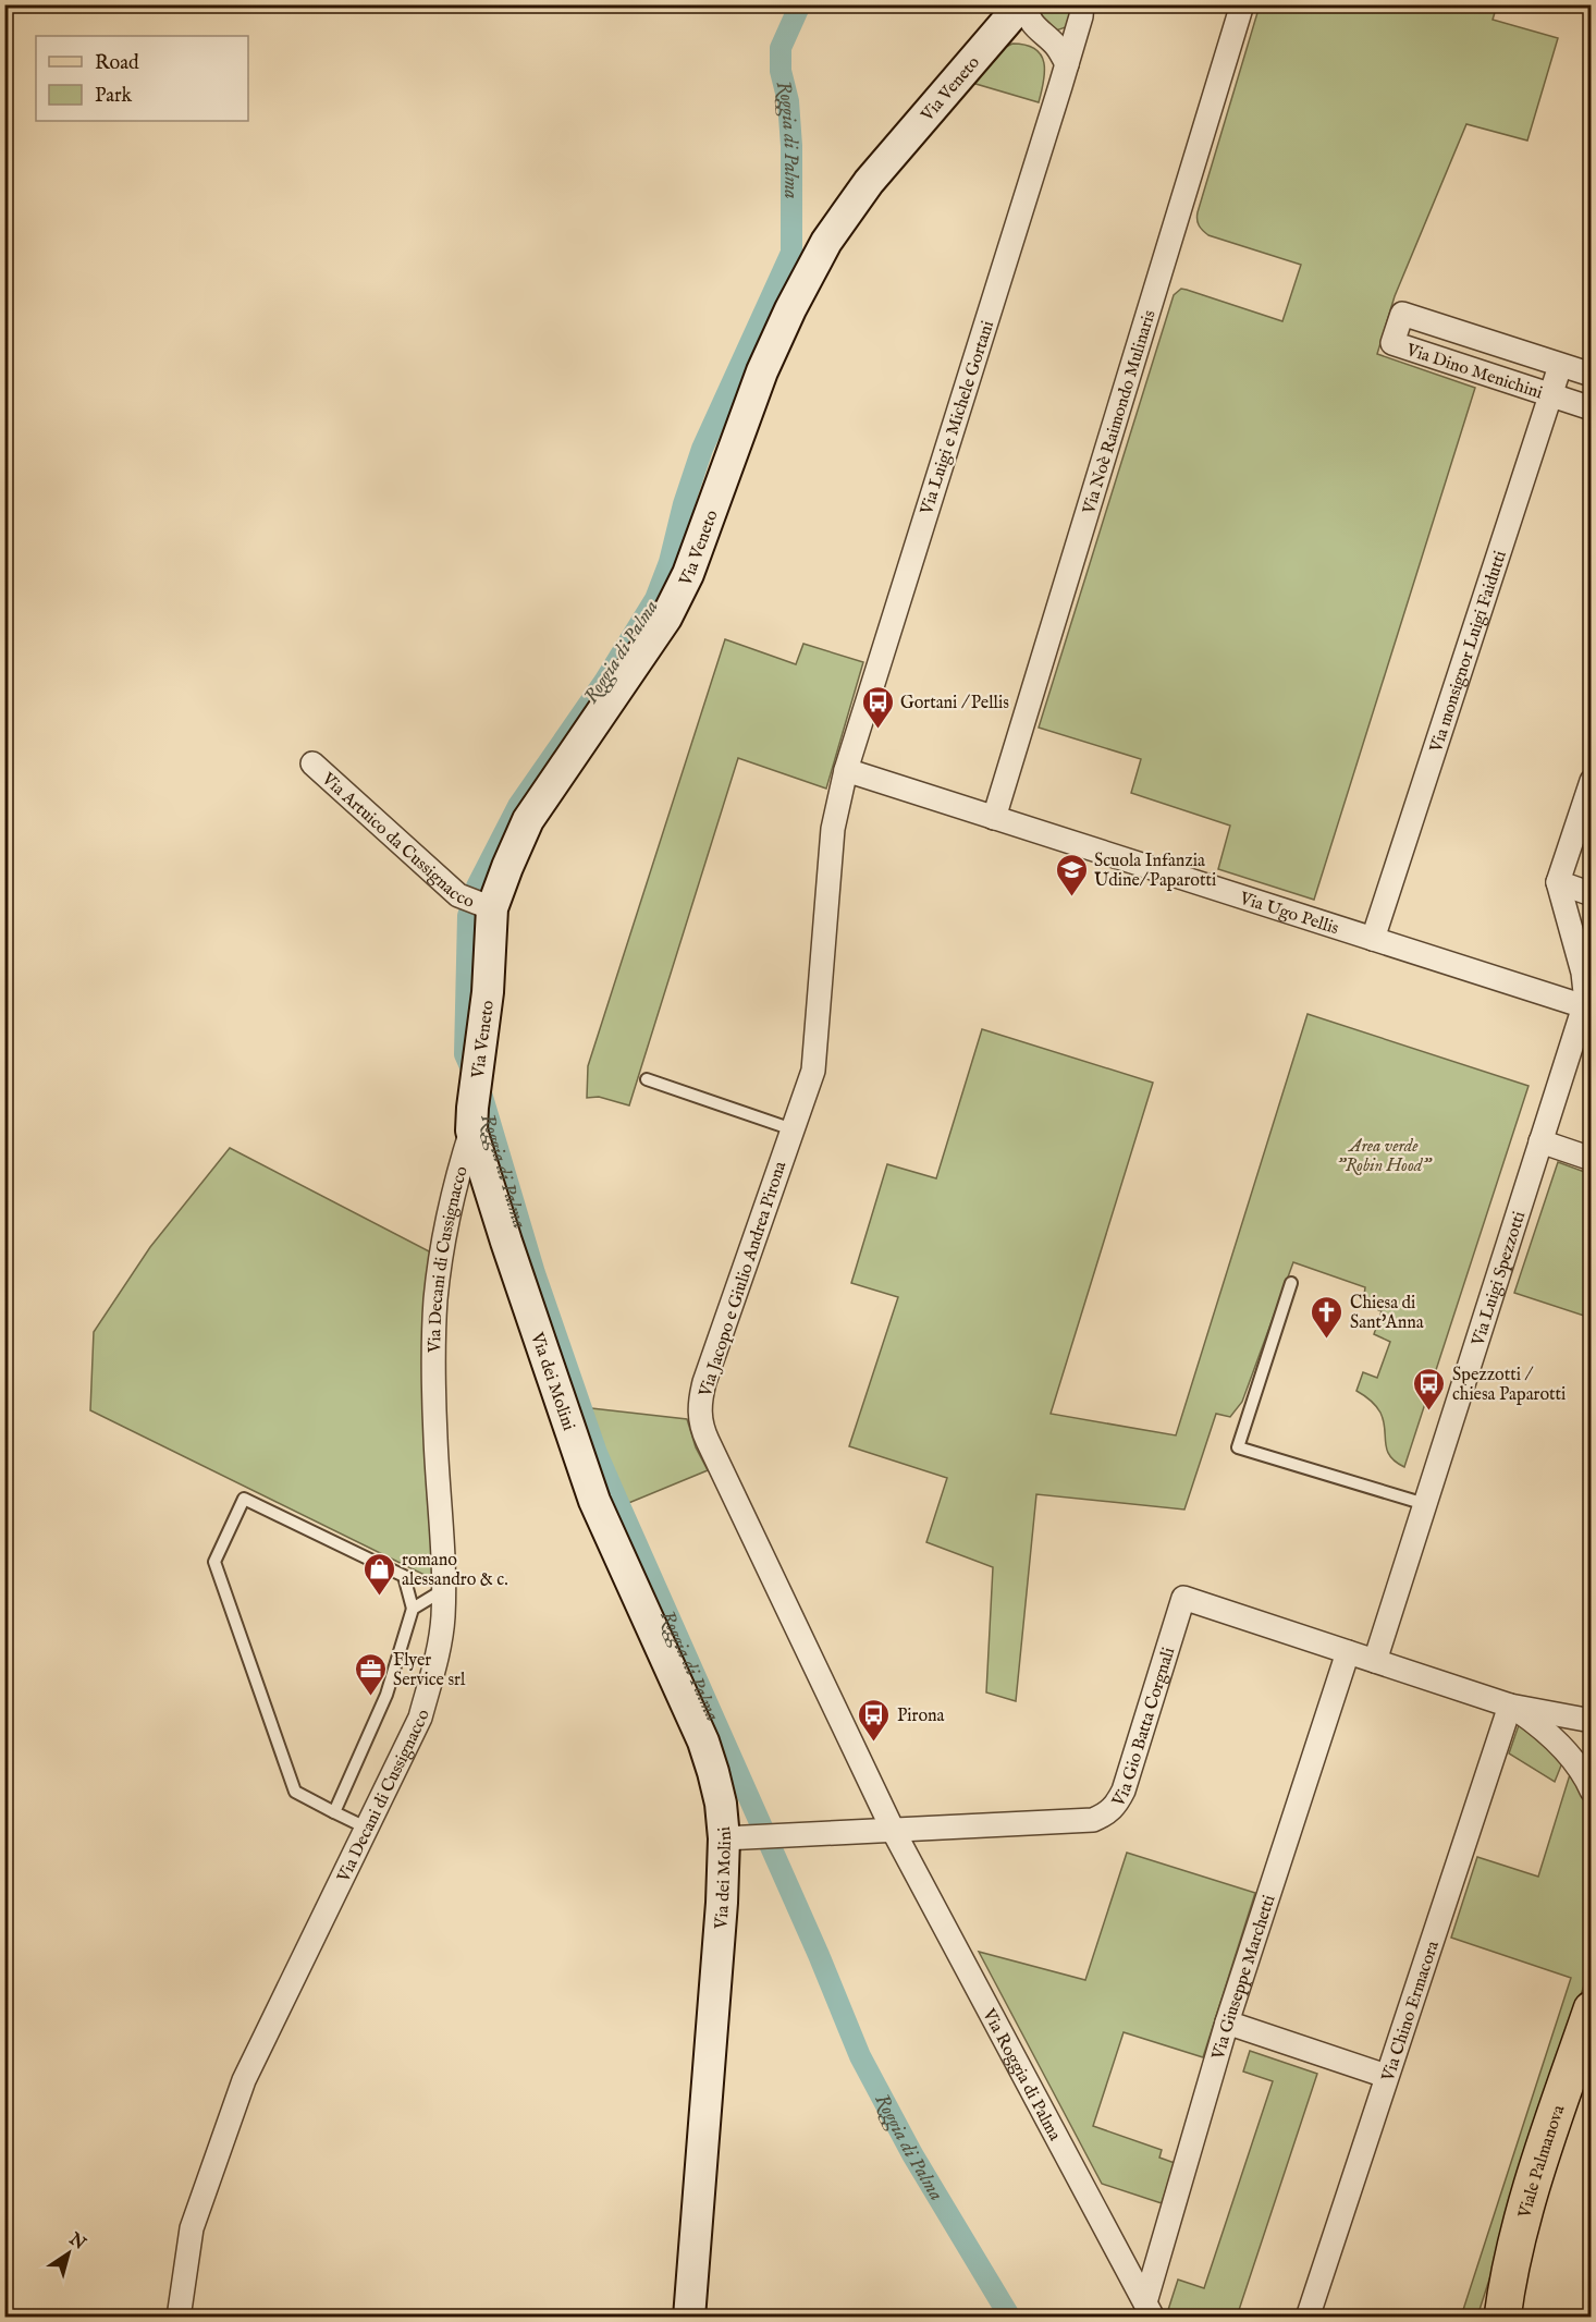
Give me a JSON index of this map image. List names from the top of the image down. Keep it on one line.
{"streets":{"main road":["Viale Palmanova"],"street":["Via Veneto","Via Dino Menichini","Via Noè Raimondo Mulinaris","Via Luigi e Michele Gortani","Via monsignor Luigi Faidutti","Via Artuico da Cussignacco","Via Ugo Pellis","Via Decani di Cussignacco","Via Luigi Spezzotti","Via Jacopo e Giulio Andrea Pirona","Via dei Molini","Via Gio Batta Corgnali","Via Giuseppe Marchetti","Via Chino Ermacora","Via Roggia di Palma"]},"crossings":[["Via Veneto","Via Luigi e Michele Gortani"],["Via Veneto","Via Artuico da Cussignacco"],["Via Veneto","Via Decani di Cussignacco"],["Via Veneto","Via dei Molini"],["Via Dino Menichini","Via monsignor Luigi Faidutti"],["Via Noè Raimondo Mulinaris","Via Ugo Pellis"],["Via Luigi e Michele Gortani","Via Ugo Pellis"],["Via Luigi e Michele Gortani","Via Jacopo e Giulio Andrea Pirona"],["Via monsignor Luigi Faidutti","Via Ugo Pellis"],["Via Ugo Pellis","Via Luigi Spezzotti"],["Via Ugo Pellis","Via Jacopo e Giulio Andrea Pirona"],["Via Decani di Cussignacco","Via dei Molini"],["Via Luigi Spezzotti","Via Gio Batta Corgnali"],["Via Jacopo e Giulio Andrea Pirona","Via Gio Batta Corgnali"],["Via Jacopo e Giulio Andrea Pirona","Via Roggia di Palma"],["Via dei Molini","Via Gio Batta Corgnali"],["Via Gio Batta Corgnali","Via Giuseppe Marchetti"],["Via Gio Batta Corgnali","Via Chino Ermacora"],["Via Gio Batta Corgnali","Via Roggia di Palma"],["Via Giuseppe Marchetti","Via Roggia di Palma"]],"water":["Roggia di Palma"],"parks":["Area verde \"Robin Hood\""],"places":{"bus stop":["Gortani / Pellis","Spezzotti / chiesa Paparotti","Pirona"],"school or university":["Scuola Infanzia Udine/ Paparotti"],"church":["Chiesa di Sant'Anna"],"shop":["romano alessandro & c."],"office":["Flyer Service srl"]},"legend":["Road","Park"],"north":"top right"}
